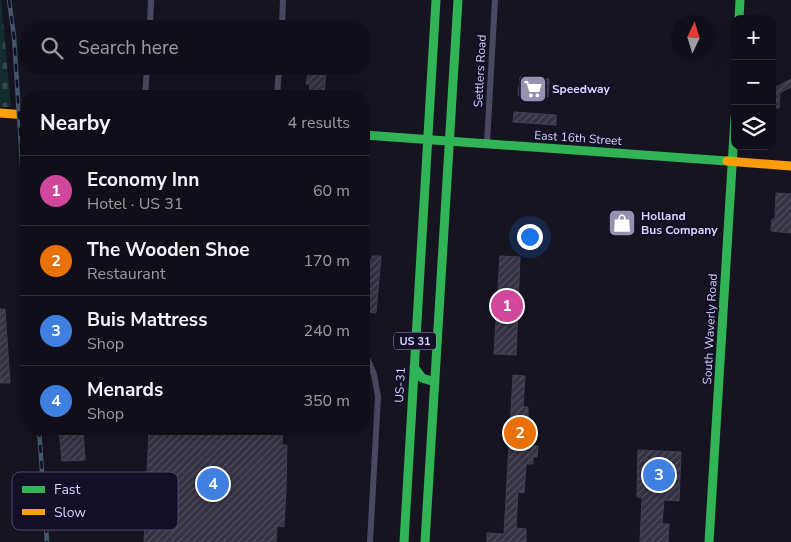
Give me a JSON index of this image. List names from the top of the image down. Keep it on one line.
{"streets":{"main road":["East 16th Street","South Waverly Road","US 31","US-31"],"street":["Settlers Road"]},"crossings":[["Settlers Road","East 16th Street"],["East 16th Street","South Waverly Road"],["East 16th Street","US 31"],["East 16th Street","US-31"],["US 31","US-31"]],"places":{"supermarket":["Speedway"],"shop":["Holland Bus Company"]},"legend":["Fast","Slow"],"north":"top","page":{"map_buttons":["+","−"],"search":"Search here","heading":["Nearby","4 results"],"list":[{"mark":"1","name":"Economy Inn","note":"Hotel · US 31","value":"60 m"},{"mark":"2","name":"The Wooden Shoe","note":"Restaurant","value":"170 m"},{"mark":"3","name":"Buis Mattress","note":"Shop","value":"240 m"},{"mark":"4","name":"Menards","note":"Shop","value":"350 m"}],"pins":["1","2","3","4"]}}
